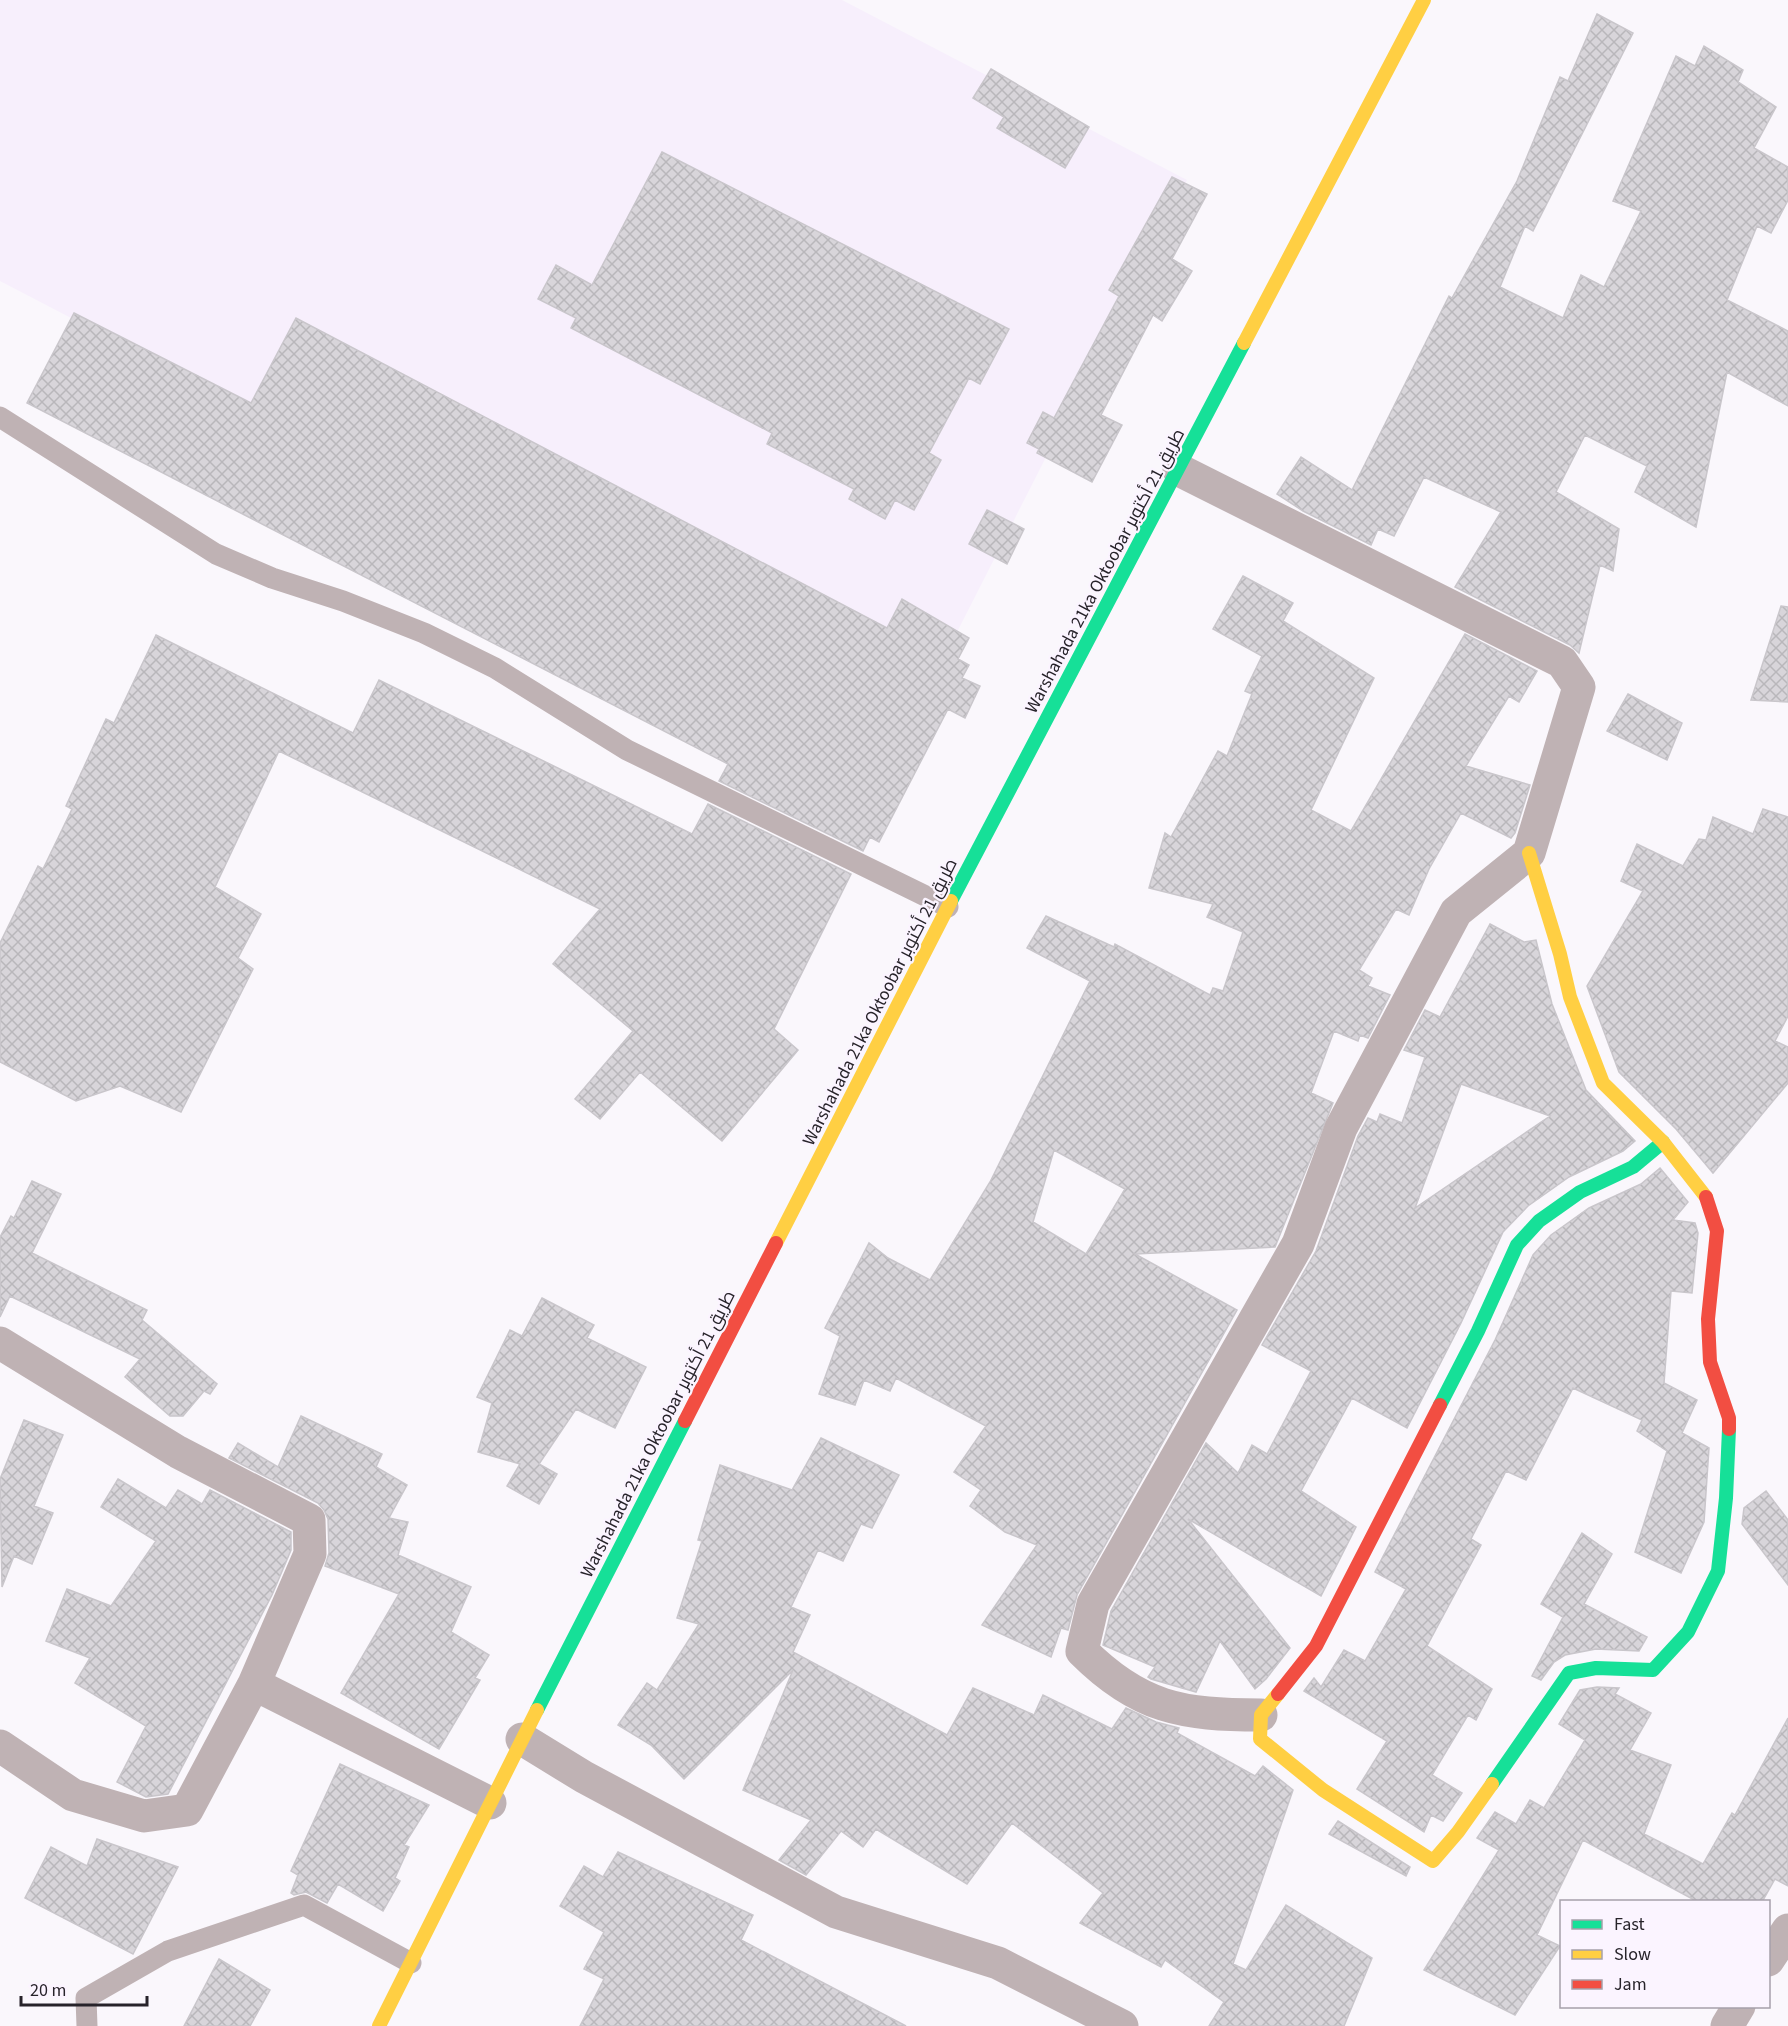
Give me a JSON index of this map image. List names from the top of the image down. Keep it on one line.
{"streets":{"main road":["Warshahada 21ka Oktoobar طريق 21 أكتوبر"]},"legend":["Fast","Slow","Jam"],"scale_bar":"20 m"}
